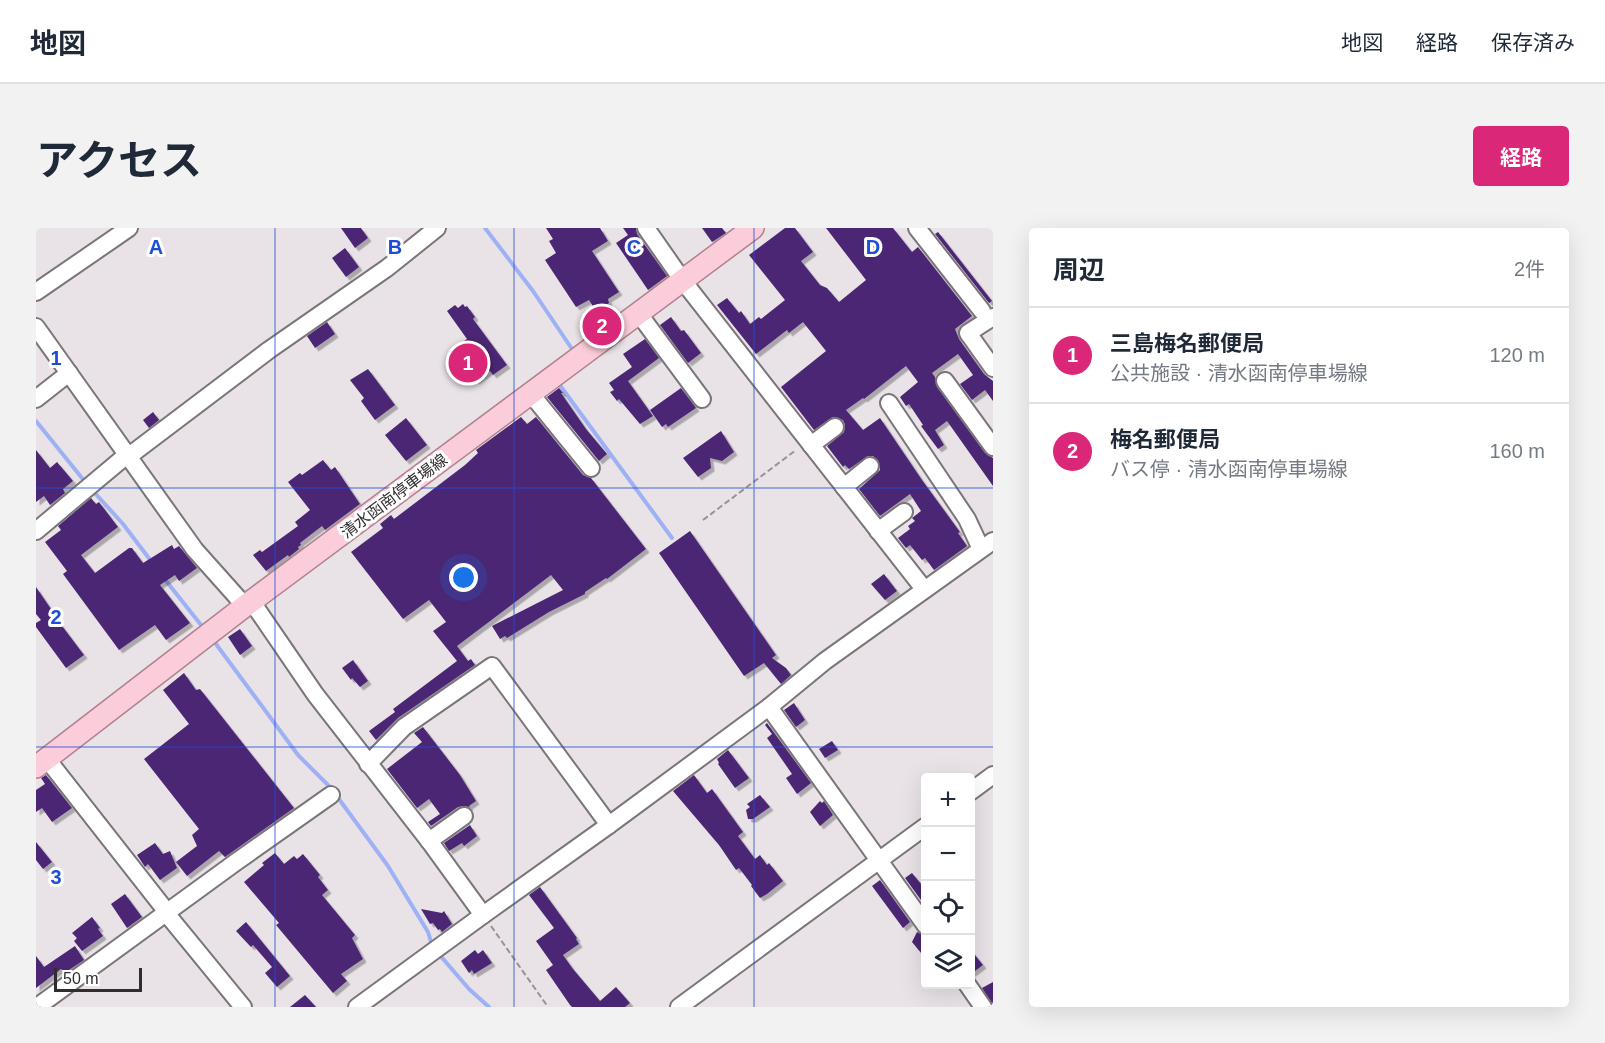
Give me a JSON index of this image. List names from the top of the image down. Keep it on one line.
{"streets":{"main road":["清水函南停車場線"]},"scale_bar":"50 m","page":{"header":"地図","nav":["地図","経路","保存済み"],"title":"アクセス","buttons":"経路","heading":["周辺","2件"],"pins":["2","1"],"list":[{"mark":"1","name":"三島梅名郵便局","note":"公共施設 · 清水函南停車場線","value":"120 m"},{"mark":"2","name":"梅名郵便局","note":"バス停 · 清水函南停車場線","value":"160 m"}],"map_buttons":["+","−"],"scale":"50 m"},"grid":{"columns":["A","B","C","D"],"rows":["1","2","3"]}}
